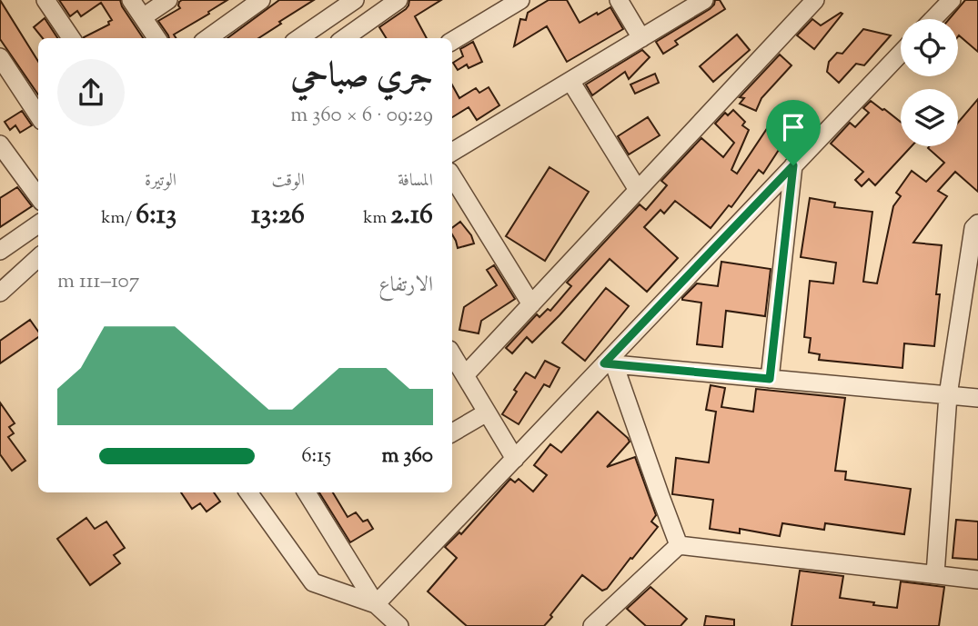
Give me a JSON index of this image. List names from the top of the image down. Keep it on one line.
{"page":{"heading":["جري صباحي","09:29 · 6 × 360 m"],"stats":[["المسافة","2.16 km"],["الوقت","13:26"],["الوتيرة","6:13 /km"]],"chart":["الارتفاع","107–111 m"],"list":[{"name":"360 m","note":"6:15"}]}}
